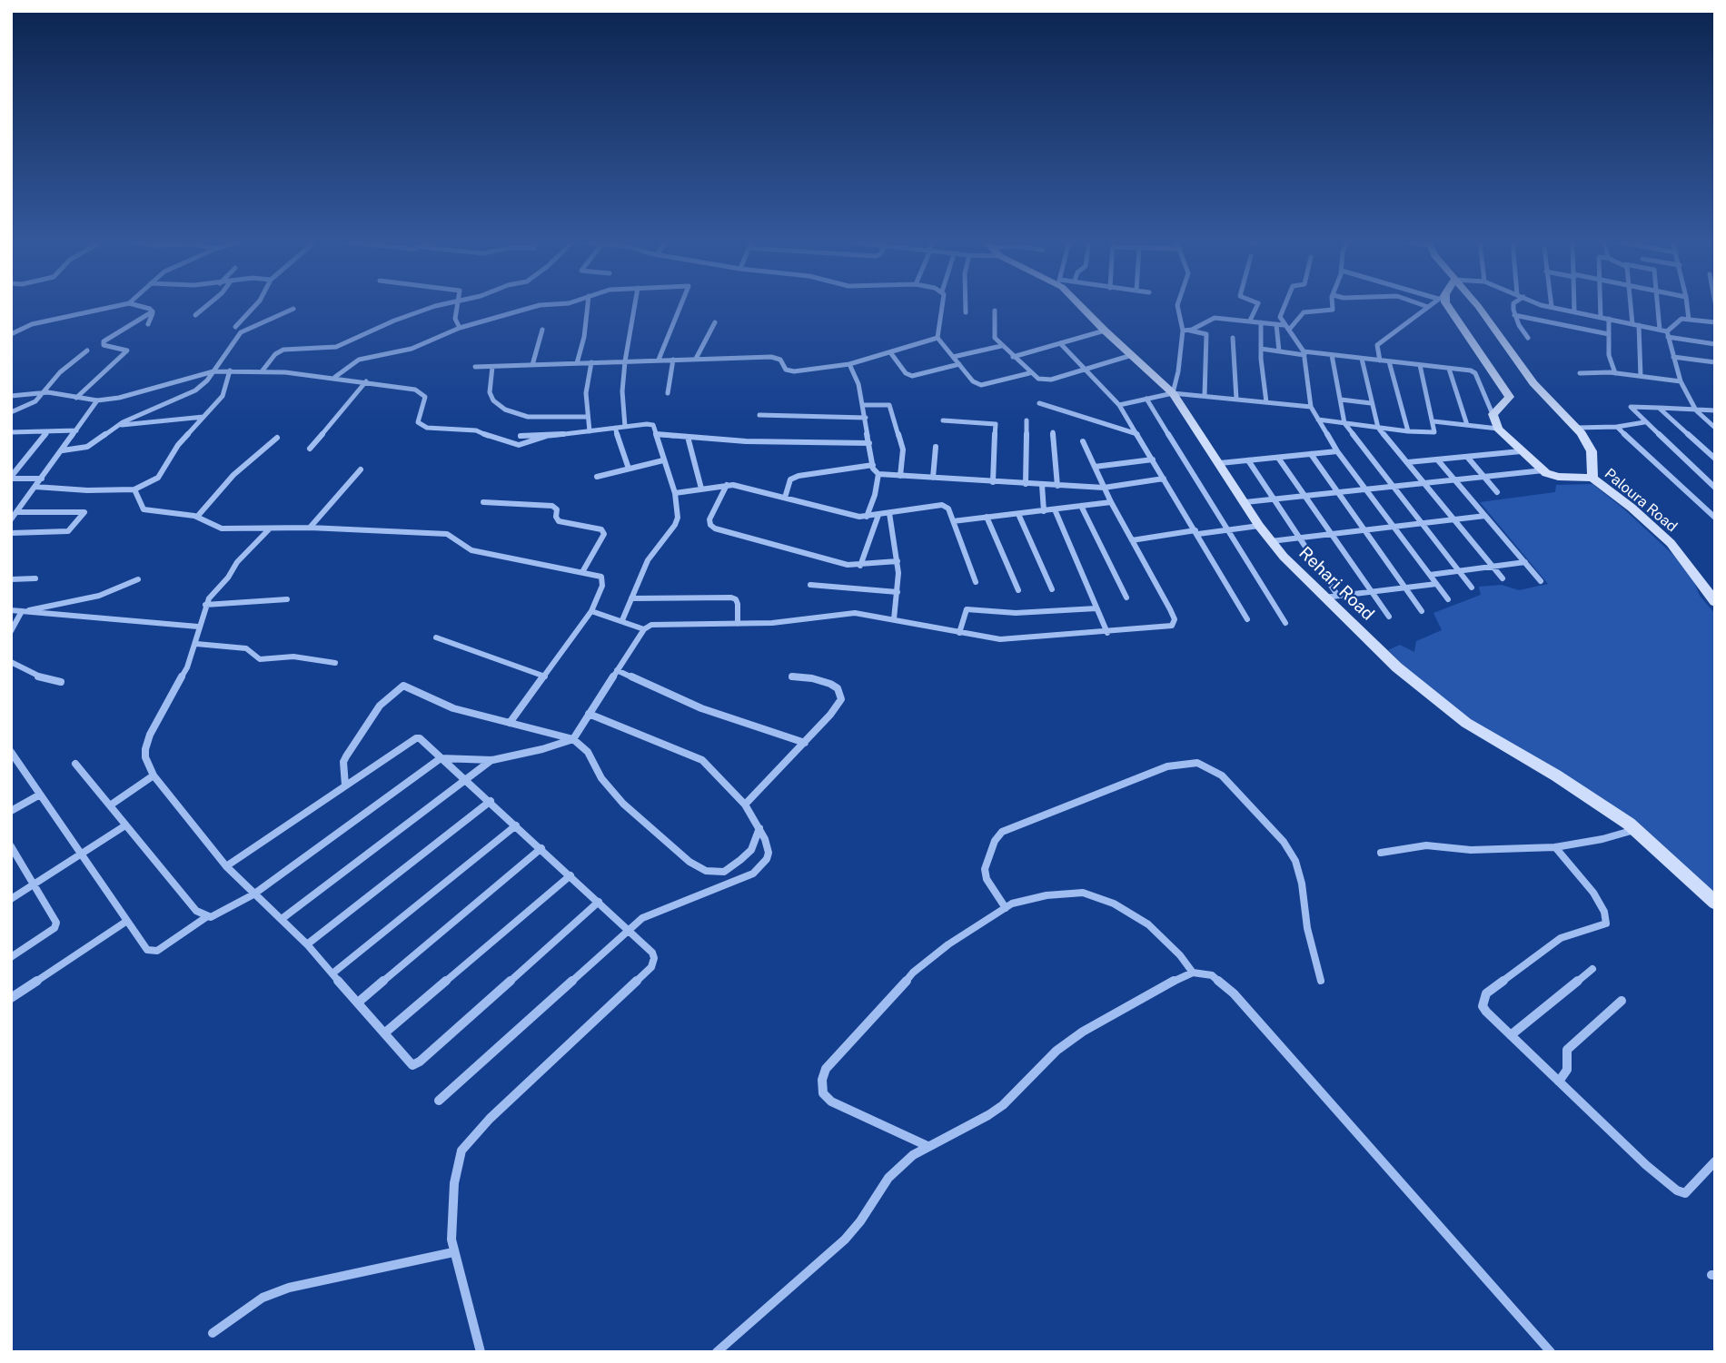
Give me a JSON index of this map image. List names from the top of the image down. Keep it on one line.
{"streets":{"main road":["Paloura Road","Rehari Road"]}}
